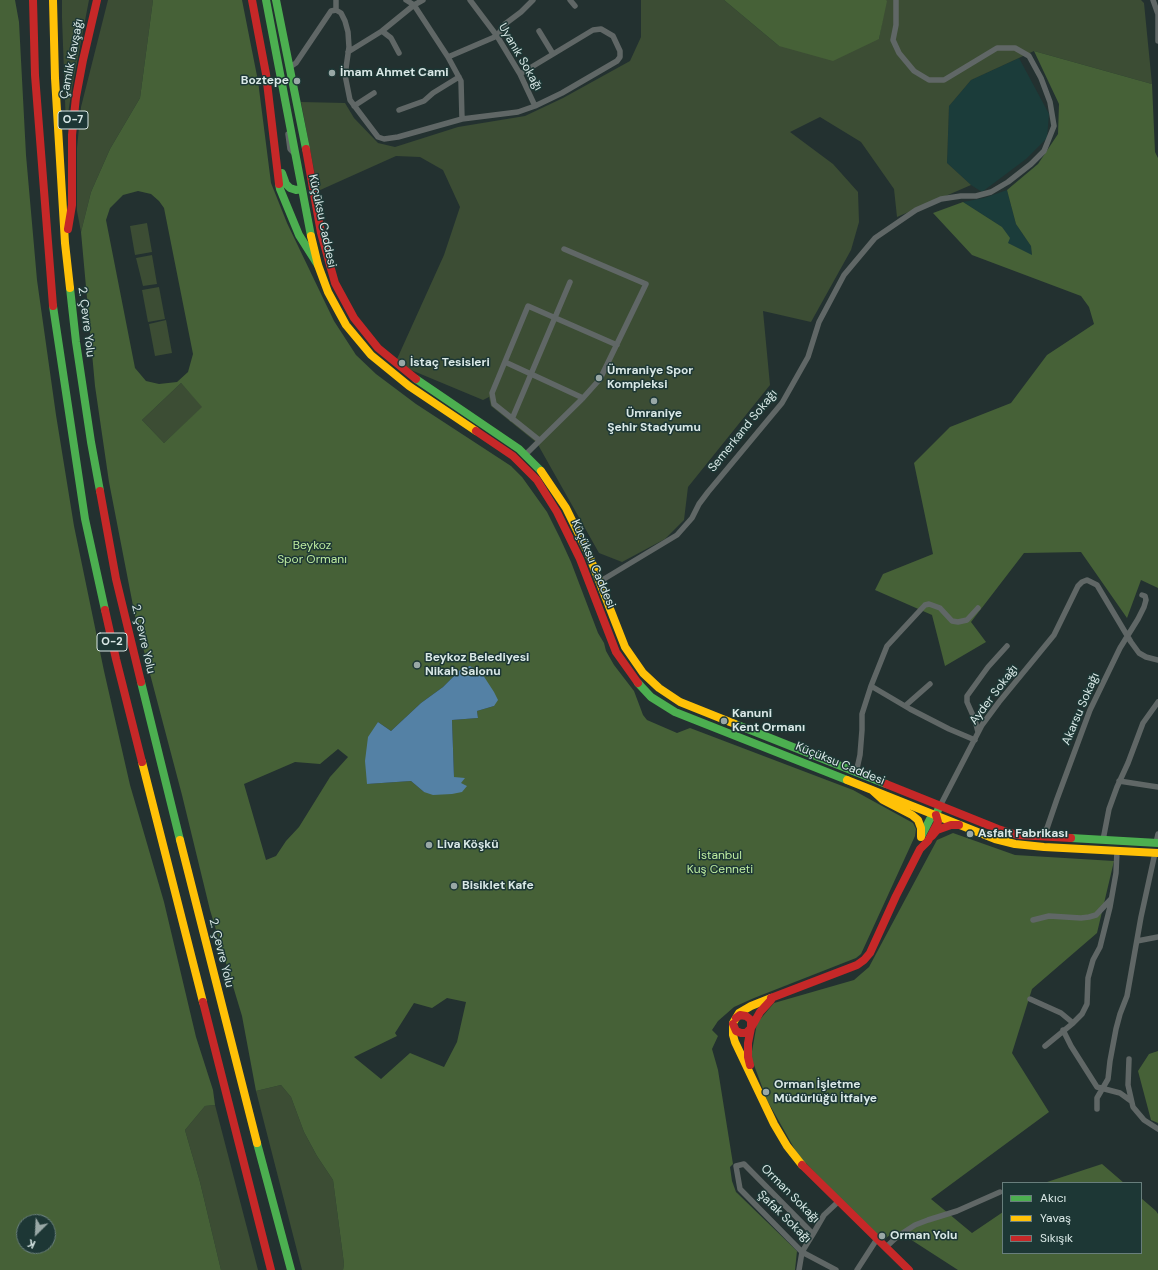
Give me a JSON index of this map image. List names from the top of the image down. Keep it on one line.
{"streets":{"main road":["Çamlık Kavşağı","O-7","Küçüksu Caddesi","2. Çevre Yolu","O-2"],"street":["Uyanık Sokağı","Semerkand Sokağı","Ayder Sokağı","Akarsu Sokağı","Orman Sokağı","Şafak Sokağı"]},"crossings":[["Çamlık Kavşağı","2. Çevre Yolu"],["Küçüksu Caddesi","Semerkand Sokağı"],["Küçüksu Caddesi","Ayder Sokağı"],["Küçüksu Caddesi","Akarsu Sokağı"],["Ayder Sokağı","Akarsu Sokağı"],["Orman Sokağı","Şafak Sokağı"]],"parks":["Beykoz Spor Ormanı","İstanbul Kuş Cenneti"],"places":["İmam Ahmet Cami","Boztepe","İstaç Tesisleri","Ümraniye Spor Kompleksi","Ümraniye Şehir Stadyumu","Beykoz Belediyesi Nikah Salonu","Kanuni Kent Ormanı","Asfalt Fabrikası","Liva Köşkü","Bisiklet Kafe","Orman İşletme Müdürlüğü İtfaiye","Orman Yolu"],"legend":["Akıcı","Yavaş","Sıkışık"],"north":"bottom left"}
